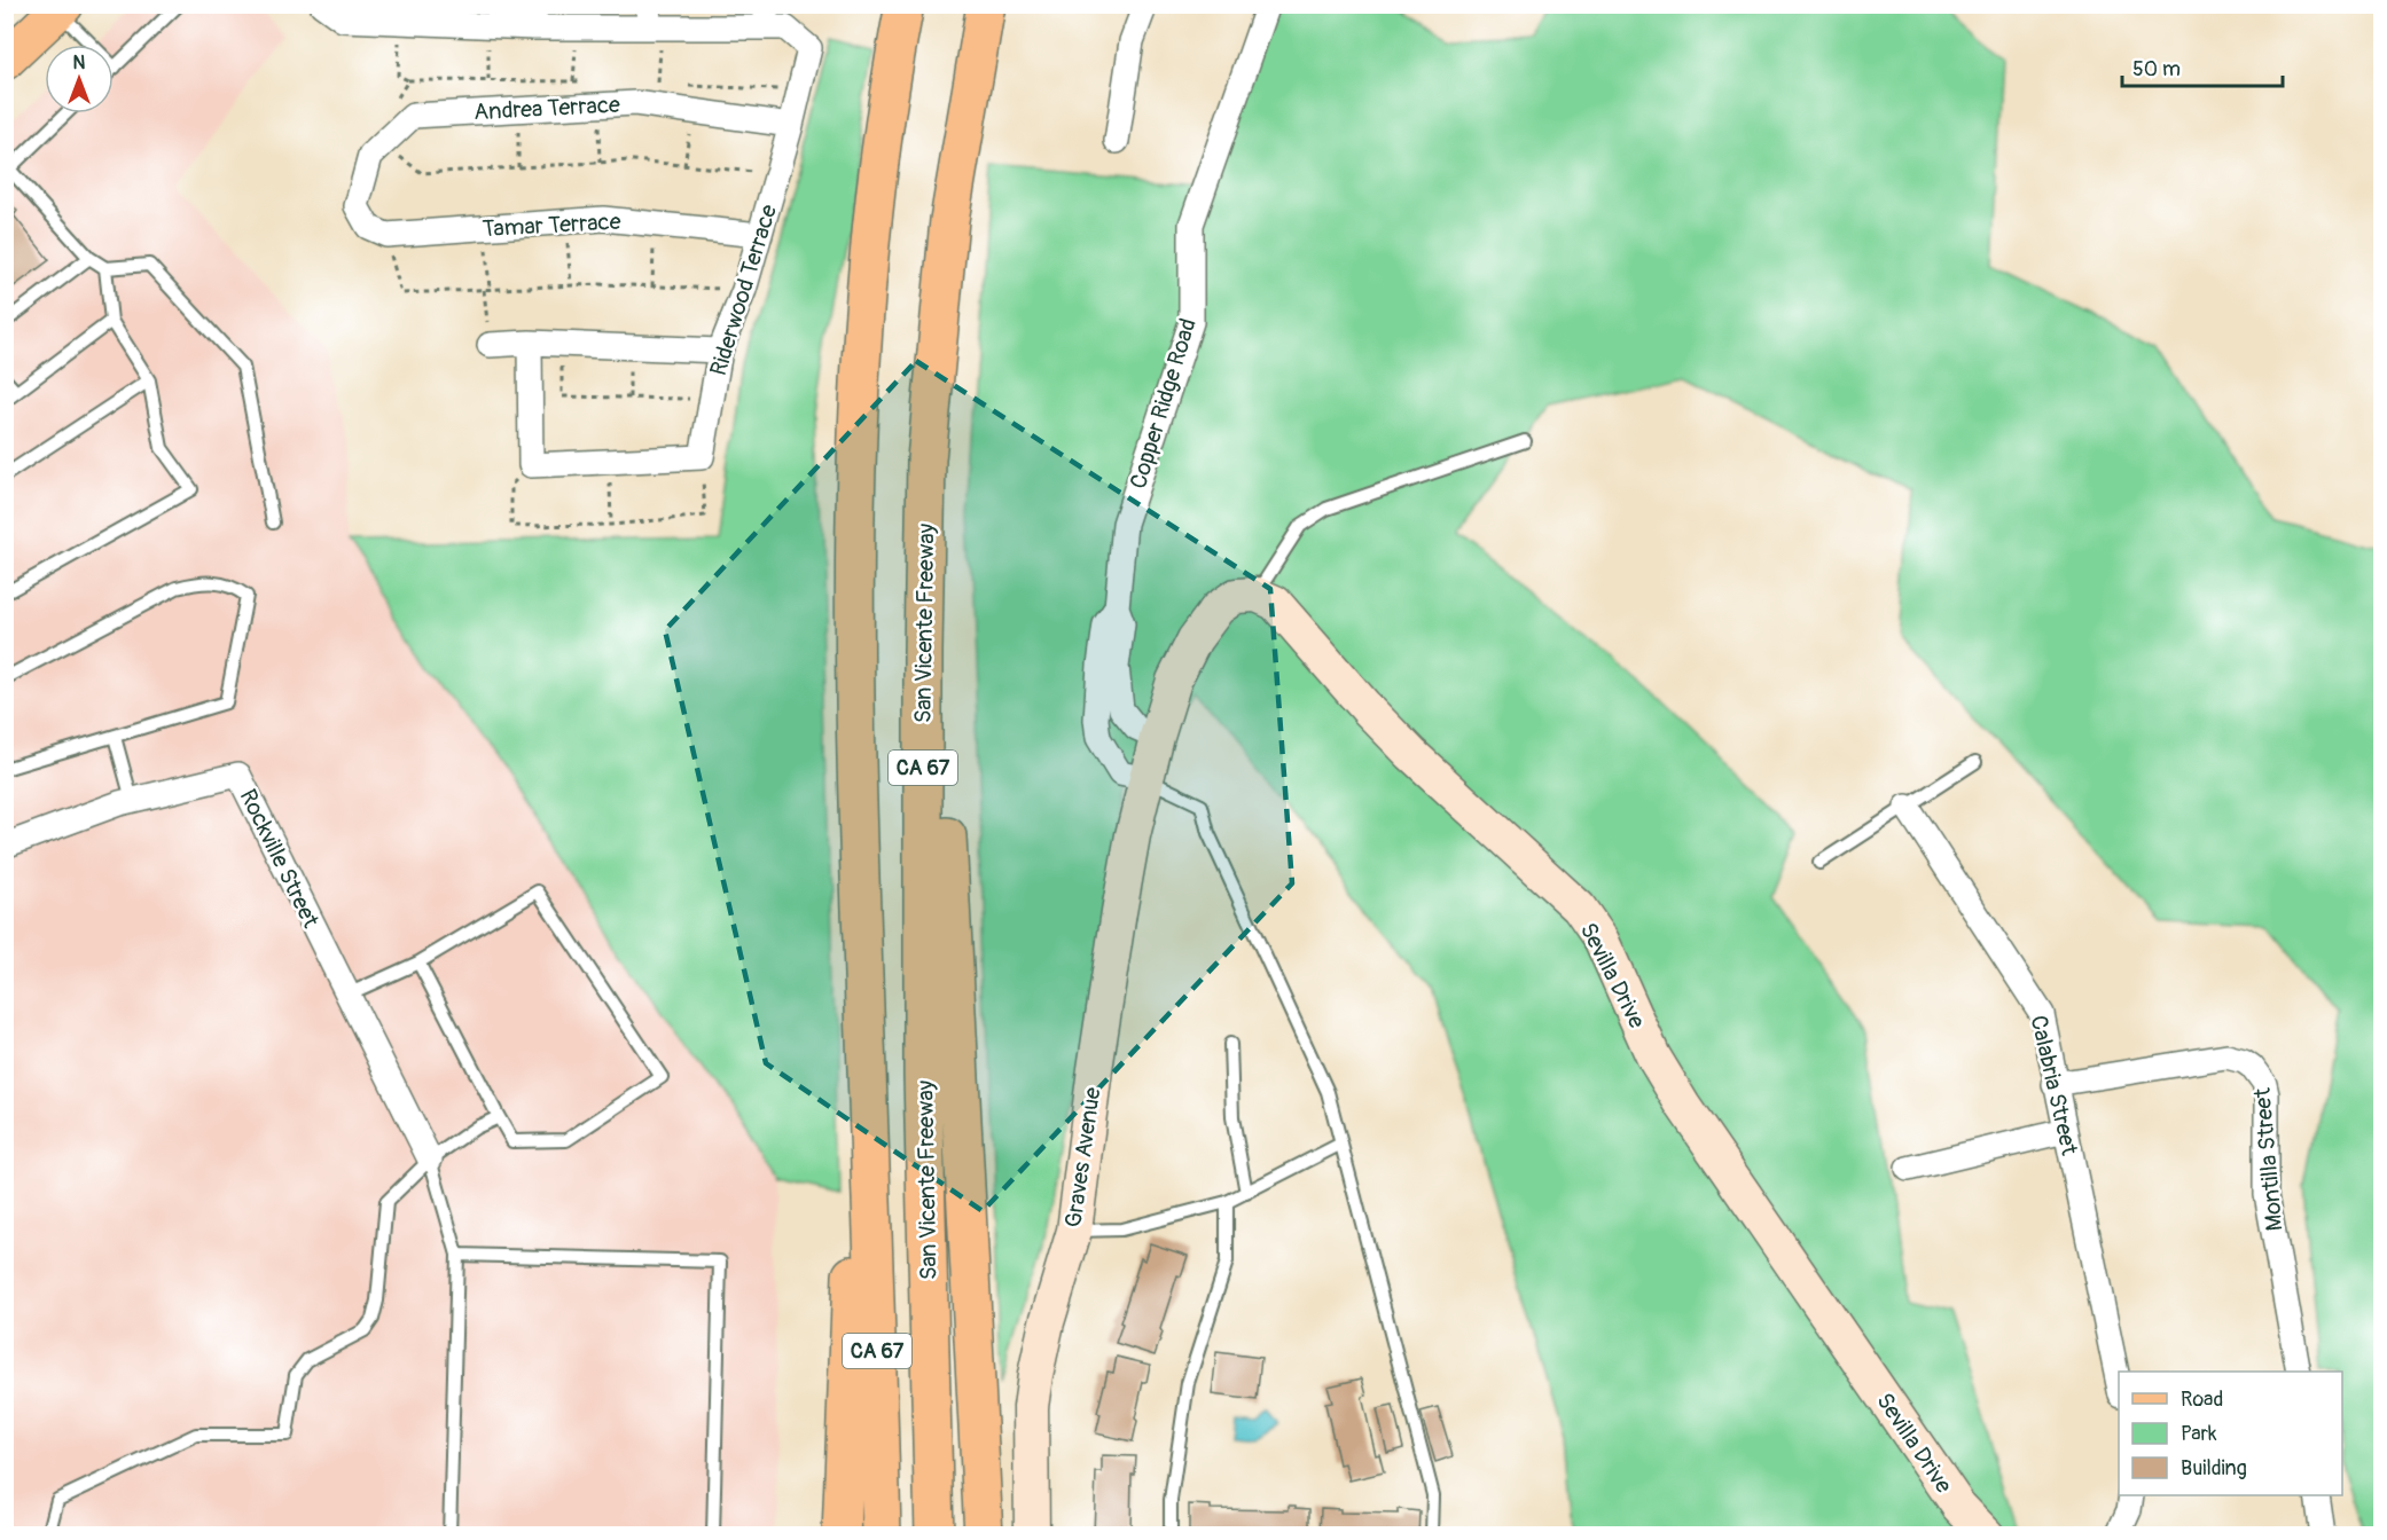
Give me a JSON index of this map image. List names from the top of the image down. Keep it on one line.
{"streets":{"main road":["San Vicente Freeway","CA 67"],"street":["Andrea Terrace","Tamar Terrace","Riderwood Terrace","Copper Ridge Road","Rockville Street","Sevilla Drive","Calabria Street","Graves Avenue","Montilla Street"]},"crossings":[["Andrea Terrace","Tamar Terrace"],["Andrea Terrace","Riderwood Terrace"],["Tamar Terrace","Riderwood Terrace"],["Copper Ridge Road","Graves Avenue"],["Calabria Street","Montilla Street"]],"legend":["Road","Park","Building"],"scale_bar":"50 m","north":"top"}
